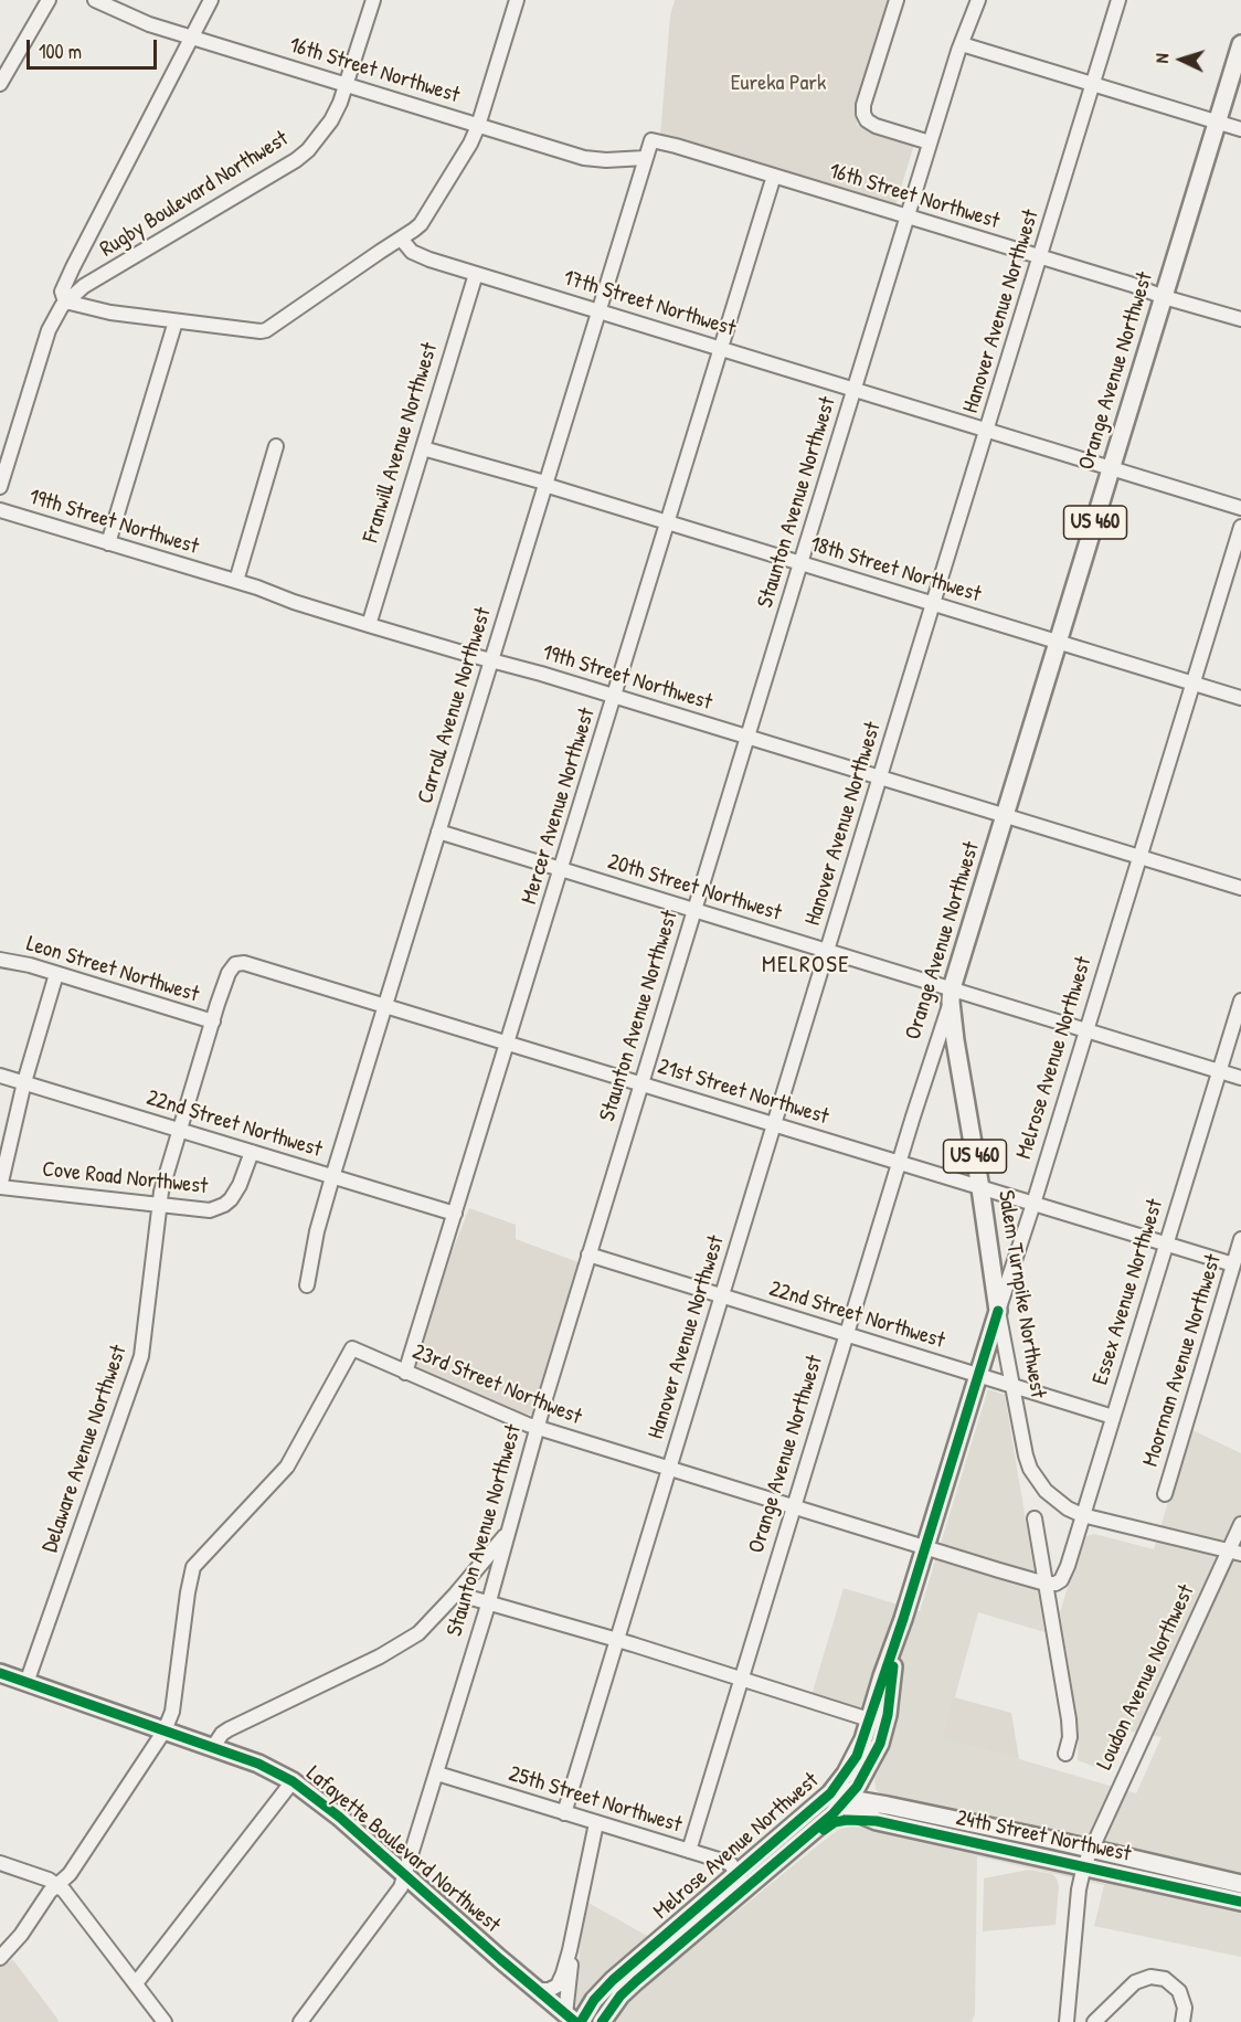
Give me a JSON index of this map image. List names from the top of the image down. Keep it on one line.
{"streets":{"main road":["Orange Avenue Northwest","US 460","Melrose Avenue Northwest","Salem Turnpike Northwest","24th Street Northwest","Lafayette Boulevard Northwest"],"street":["16th Street Northwest","Rugby Boulevard Northwest","17th Street Northwest","Hanover Avenue Northwest","Franwill Avenue Northwest","Staunton Avenue Northwest","19th Street Northwest","18th Street Northwest","Carroll Avenue Northwest","Mercer Avenue Northwest","20th Street Northwest","Leon Street Northwest","21st Street Northwest","22nd Street Northwest","Cove Road Northwest","Essex Avenue Northwest","Moorman Avenue Northwest","23rd Street Northwest","Delaware Avenue Northwest","Loudon Avenue Northwest","25th Street Northwest"]},"crossings":[["16th Street Northwest","Rugby Boulevard Northwest"],["16th Street Northwest","Hanover Avenue Northwest"],["16th Street Northwest","Orange Avenue Northwest"],["16th Street Northwest","Staunton Avenue Northwest"],["16th Street Northwest","Carroll Avenue Northwest"],["16th Street Northwest","Mercer Avenue Northwest"],["17th Street Northwest","Hanover Avenue Northwest"],["17th Street Northwest","Orange Avenue Northwest"],["17th Street Northwest","Franwill Avenue Northwest"],["17th Street Northwest","Staunton Avenue Northwest"],["17th Street Northwest","Carroll Avenue Northwest"],["17th Street Northwest","Mercer Avenue Northwest"],["Hanover Avenue Northwest","19th Street Northwest"],["Hanover Avenue Northwest","18th Street Northwest"],["Hanover Avenue Northwest","20th Street Northwest"],["Hanover Avenue Northwest","21st Street Northwest"],["Hanover Avenue Northwest","22nd Street Northwest"],["Hanover Avenue Northwest","23rd Street Northwest"],["Hanover Avenue Northwest","25th Street Northwest"],["Orange Avenue Northwest","19th Street Northwest"],["Orange Avenue Northwest","18th Street Northwest"],["Orange Avenue Northwest","20th Street Northwest"],["Orange Avenue Northwest","21st Street Northwest"],["Orange Avenue Northwest","22nd Street Northwest"],["Orange Avenue Northwest","Salem Turnpike Northwest"],["Orange Avenue Northwest","23rd Street Northwest"],["Orange Avenue Northwest","25th Street Northwest"],["Franwill Avenue Northwest","19th Street Northwest"],["Franwill Avenue Northwest","18th Street Northwest"],["Staunton Avenue Northwest","19th Street Northwest"],["Staunton Avenue Northwest","18th Street Northwest"],["Staunton Avenue Northwest","20th Street Northwest"],["Staunton Avenue Northwest","21st Street Northwest"],["Staunton Avenue Northwest","22nd Street Northwest"],["Staunton Avenue Northwest","23rd Street Northwest"],["Staunton Avenue Northwest","25th Street Northwest"],["Staunton Avenue Northwest","Lafayette Boulevard Northwest"],["19th Street Northwest","Carroll Avenue Northwest"],["19th Street Northwest","Mercer Avenue Northwest"],["19th Street Northwest","Melrose Avenue Northwest"],["18th Street Northwest","Carroll Avenue Northwest"],["18th Street Northwest","Mercer Avenue Northwest"],["18th Street Northwest","Melrose Avenue Northwest"],["Carroll Avenue Northwest","20th Street Northwest"],["Carroll Avenue Northwest","21st Street Northwest"],["Carroll Avenue Northwest","22nd Street Northwest"],["Mercer Avenue Northwest","20th Street Northwest"],["Mercer Avenue Northwest","21st Street Northwest"],["Mercer Avenue Northwest","22nd Street Northwest"],["Mercer Avenue Northwest","23rd Street Northwest"],["20th Street Northwest","Melrose Avenue Northwest"],["20th Street Northwest","Essex Avenue Northwest"],["20th Street Northwest","Salem Turnpike Northwest"],["Leon Street Northwest","Delaware Avenue Northwest"],["Melrose Avenue Northwest","21st Street Northwest"],["Melrose Avenue Northwest","22nd Street Northwest"],["Melrose Avenue Northwest","Salem Turnpike Northwest"],["Melrose Avenue Northwest","23rd Street Northwest"],["Melrose Avenue Northwest","25th Street Northwest"],["Melrose Avenue Northwest","24th Street Northwest"],["Melrose Avenue Northwest","Lafayette Boulevard Northwest"],["21st Street Northwest","Essex Avenue Northwest"],["21st Street Northwest","Salem Turnpike Northwest"],["21st Street Northwest","Moorman Avenue Northwest"],["21st Street Northwest","Delaware Avenue Northwest"],["22nd Street Northwest","Cove Road Northwest"],["22nd Street Northwest","Essex Avenue Northwest"],["22nd Street Northwest","Salem Turnpike Northwest"],["22nd Street Northwest","Delaware Avenue Northwest"],["Cove Road Northwest","Delaware Avenue Northwest"],["Essex Avenue Northwest","Salem Turnpike Northwest"],["Essex Avenue Northwest","23rd Street Northwest"],["23rd Street Northwest","Lafayette Boulevard Northwest"],["Delaware Avenue Northwest","Lafayette Boulevard Northwest"],["Loudon Avenue Northwest","24th Street Northwest"]],"districts":["MELROSE"],"parks":["Eureka Park"],"scale_bar":"100 m","north":"left"}
